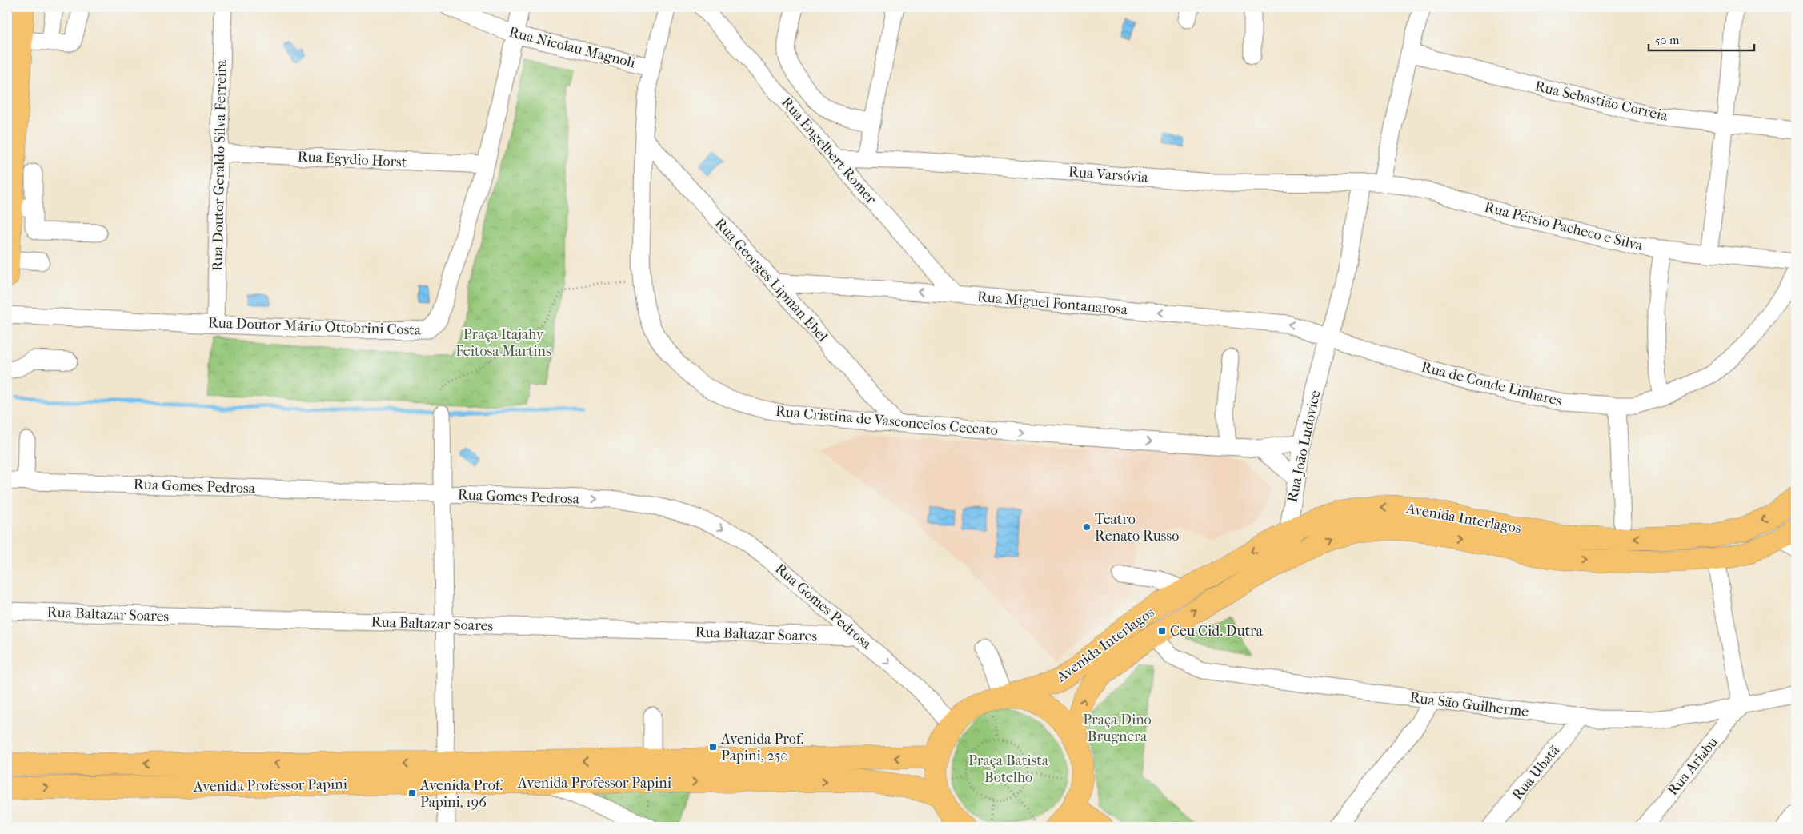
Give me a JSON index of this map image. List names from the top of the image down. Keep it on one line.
{"streets":{"main road":["Avenida Interlagos","Avenida Professor Papini"],"street":["Rua Nicolau Magnoli","Rua Sebastião Correia","Rua Engelbert Romer","Rua Egydio Horst","Rua Doutor Geraldo Silva Ferreira","Rua Varsóvia","Rua Pérsio Pacheco e Silva","Rua Georges Lipman Ebel","Rua Miguel Fontanarosa","Rua Doutor Mário Ottobrini Costa","Rua de Conde Linhares","Rua Cristina de Vasconcelos Ceccato","Rua João Ludovice","Rua Gomes Pedrosa","Rua Baltazar Soares","Rua São Guilherme","Rua Ariabu","Rua Ubatã"]},"crossings":[["Rua Nicolau Magnoli","Rua Doutor Mário Ottobrini Costa"],["Rua Nicolau Magnoli","Rua Cristina de Vasconcelos Ceccato"],["Rua Engelbert Romer","Rua Varsóvia"],["Rua Engelbert Romer","Rua Miguel Fontanarosa"],["Rua Egydio Horst","Rua Doutor Geraldo Silva Ferreira"],["Rua Egydio Horst","Rua Doutor Mário Ottobrini Costa"],["Rua Doutor Geraldo Silva Ferreira","Rua Doutor Mário Ottobrini Costa"],["Rua Varsóvia","Rua Pérsio Pacheco e Silva"],["Rua Varsóvia","Rua João Ludovice"],["Rua Georges Lipman Ebel","Rua Miguel Fontanarosa"],["Rua Georges Lipman Ebel","Rua Cristina de Vasconcelos Ceccato"],["Rua Miguel Fontanarosa","Rua de Conde Linhares"],["Rua Miguel Fontanarosa","Rua João Ludovice"],["Rua de Conde Linhares","Rua João Ludovice"],["Rua Cristina de Vasconcelos Ceccato","Rua João Ludovice"],["Rua João Ludovice","Avenida Interlagos"],["Rua Gomes Pedrosa","Rua Baltazar Soares"],["Avenida Interlagos","Rua São Guilherme"],["Rua São Guilherme","Rua Ariabu"],["Rua São Guilherme","Rua Ubatã"]],"one_way":["Rua Miguel Fontanarosa","Rua Gomes Pedrosa"],"parks":["Praça Itajahy Feitosa Martins","Praça Dino Brugnera","Praça Batista Botelho"],"places":{"other":["Teatro Renato Russo"],"transit":["Ceu Cid. Dutra","Avenida Prof. Papini, 250","Avenida Prof. Papini, 196"]},"scale_bar":"50 m"}
